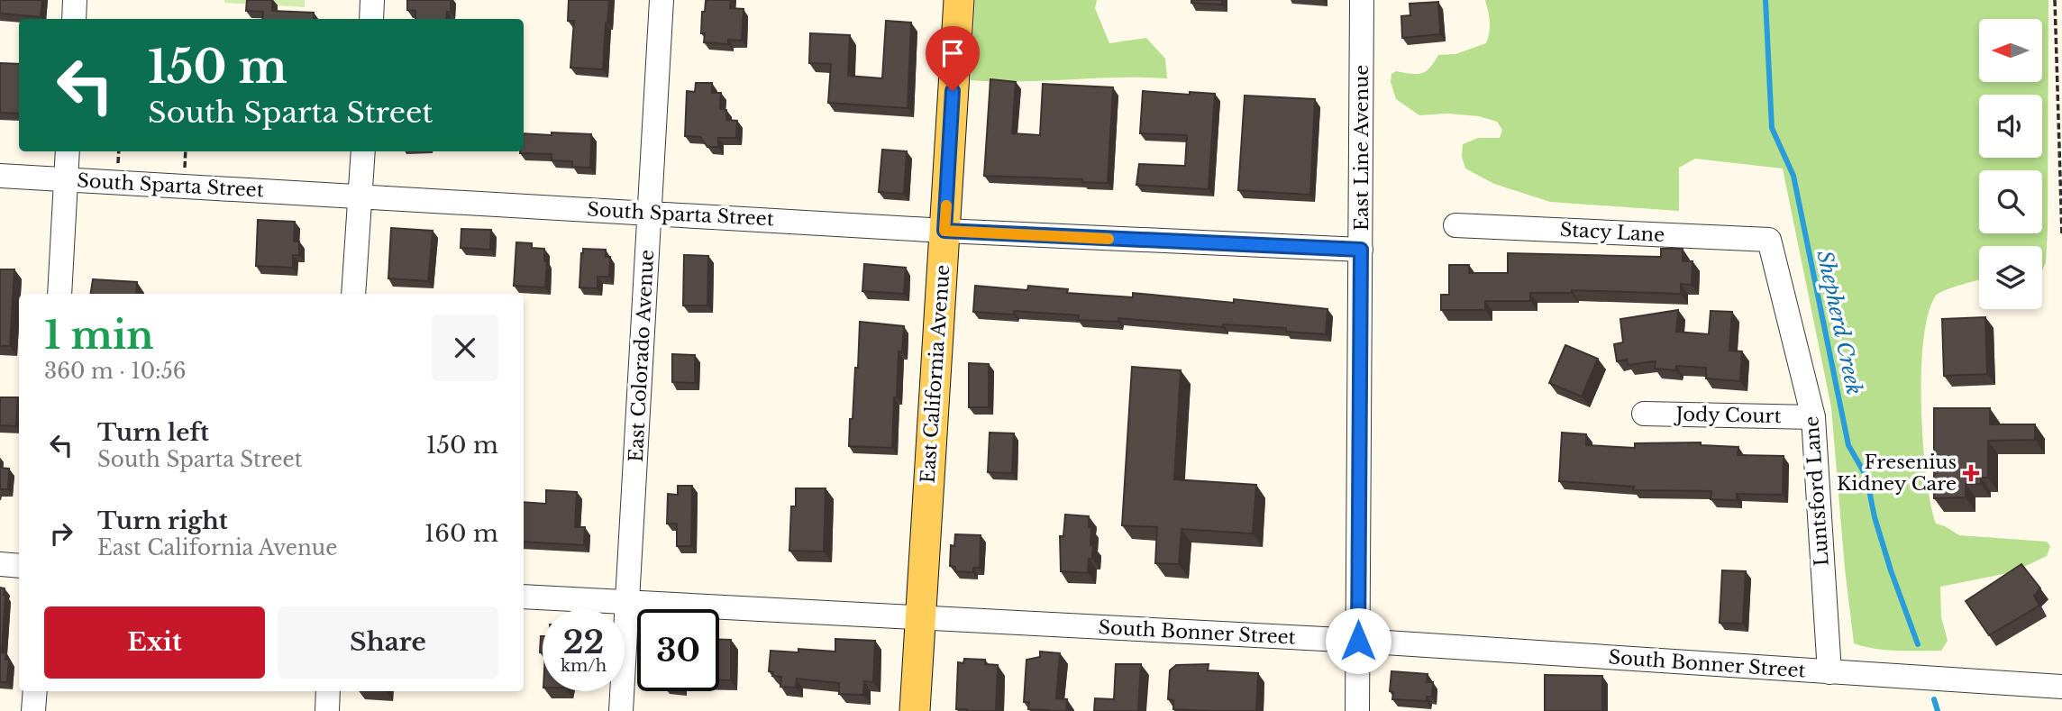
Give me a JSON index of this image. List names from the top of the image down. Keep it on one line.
{"streets":{"main road":["East California Avenue"],"street":["East Line Avenue","South Sparta Street","Stacy Lane","East Colorado Avenue","Jody Court","Luntsford Lane","South Bonner Street"]},"crossings":[["East Line Avenue","South Sparta Street"],["East Line Avenue","South Bonner Street"],["South Sparta Street","East Colorado Avenue"],["South Sparta Street","East California Avenue"],["Stacy Lane","Luntsford Lane"],["East Colorado Avenue","South Bonner Street"],["East California Avenue","South Bonner Street"],["Jody Court","Luntsford Lane"],["Luntsford Lane","South Bonner Street"]],"water":["Shepherd Creek"],"places":{"health":["Fresenius Kidney Care"]},"north":"left","page":{"turn":["150 m","South Sparta Street"],"heading":["1 min","360 m · 10:56"],"list":[{"name":"Turn left","note":"South Sparta Street","value":"150 m"},{"name":"Turn right","note":"East California Avenue","value":"160 m"}],"buttons":["Exit","Share"],"speed":"22 km/h","limit":"30"}}
